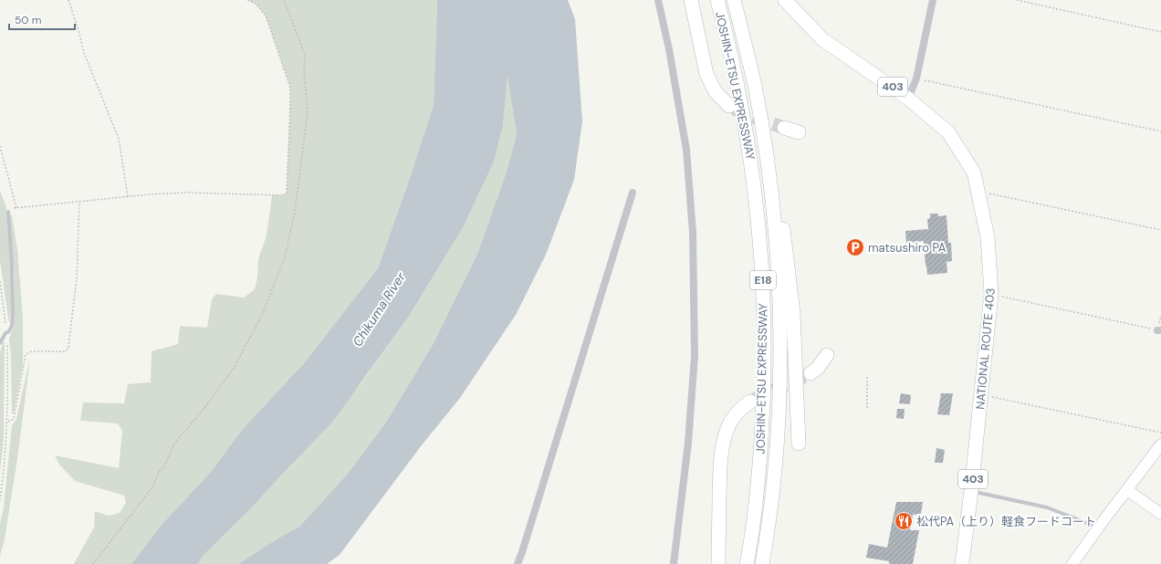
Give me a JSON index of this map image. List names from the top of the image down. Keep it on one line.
{"streets":{"highway":["JOSHIN-ETSU EXPRESSWAY","403","E18","NATIONAL ROUTE 403"]},"water":["Chikuma River"],"places":{"parking":["matsushiro PA"],"restaurant":["松代PA（上り）軽食フードコート"]},"scale_bar":"50 m"}
